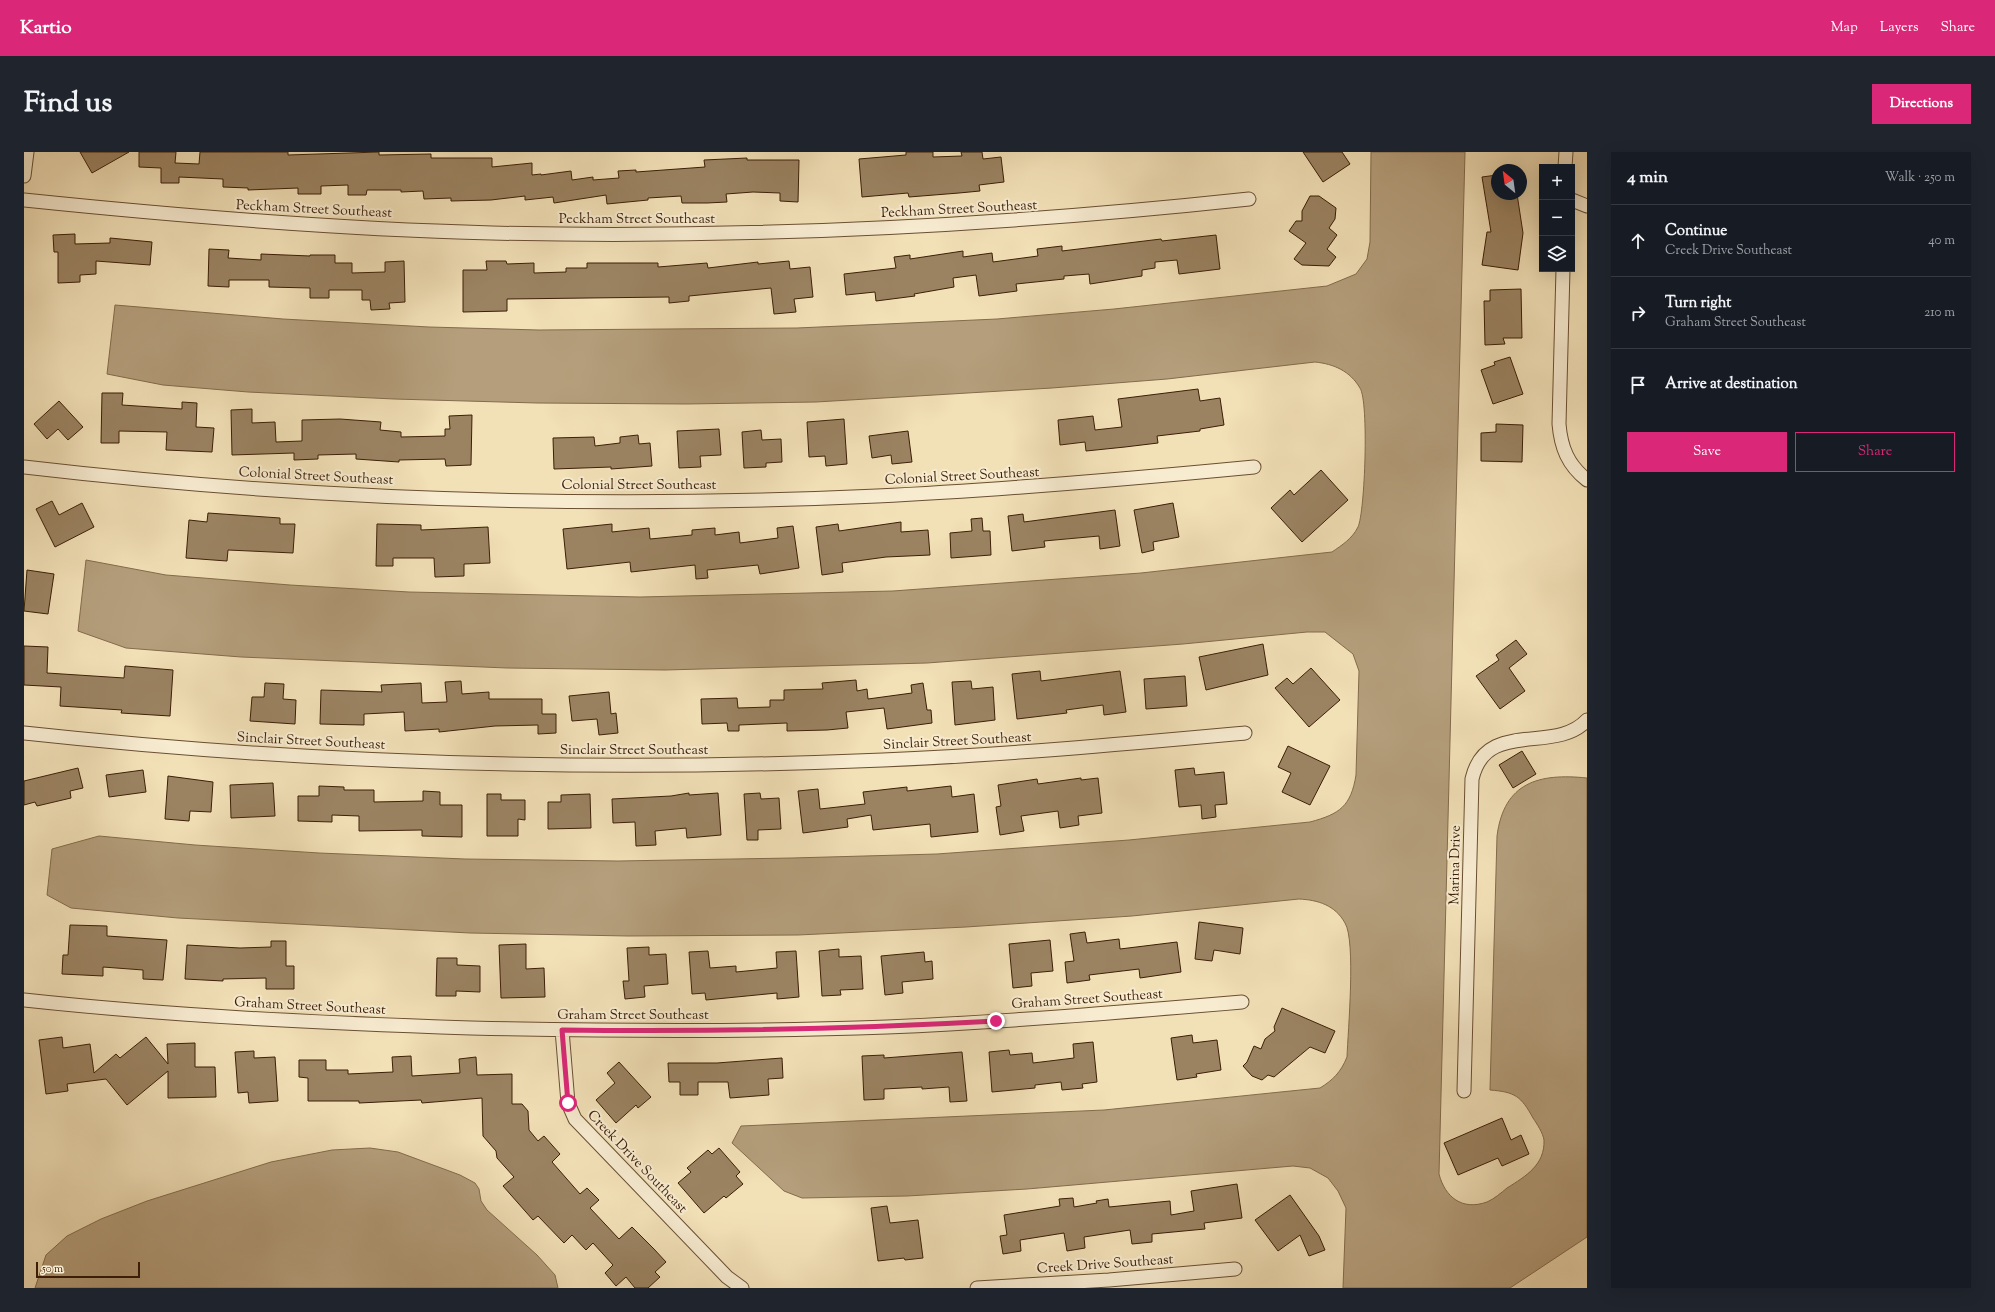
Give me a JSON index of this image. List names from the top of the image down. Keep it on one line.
{"streets":{"street":["Peckham Street Southeast","Colonial Street Southeast","Sinclair Street Southeast","Marina Drive","Graham Street Southeast","Creek Drive Southeast"]},"crossings":[["Graham Street Southeast","Creek Drive Southeast"]],"scale_bar":"50 m","north":"top left","page":{"header":"Kartio","nav":["Map","Layers","Share"],"title":"Find us","buttons":["Directions",["Save","Share"]],"heading":["4 min","Walk · 250 m"],"map_buttons":["+","−"],"list":[["Continue","Creek Drive Southeast","40 m"],["Turn right","Graham Street Southeast","210 m"],"Arrive at destination"],"scale":"50 m"}}
